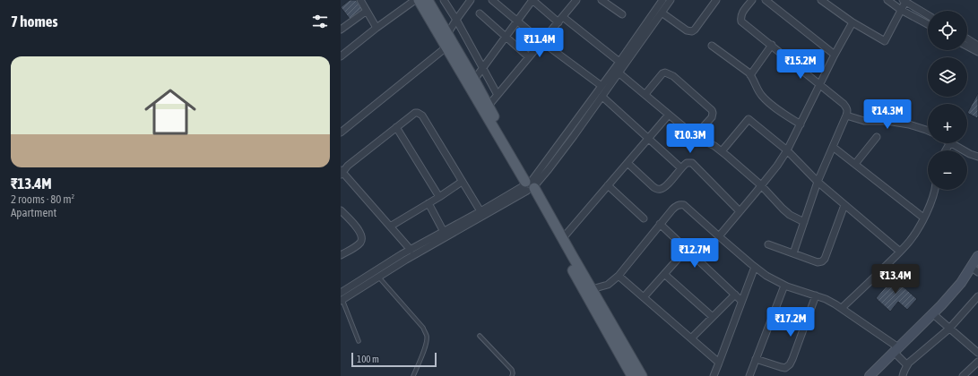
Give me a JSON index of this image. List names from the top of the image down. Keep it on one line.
{"scale_bar":"100 m","page":{"heading":"7 homes","map_buttons":["+","−"],"price":["₹11.4M","₹15.2M","₹14.3M","₹10.3M","₹12.7M","₹13.4M","₹17.2M"],"list":[{"name":"₹13.4M","note":"2 rooms · 80 m² · Apartment"}],"scale":"100 m"}}
